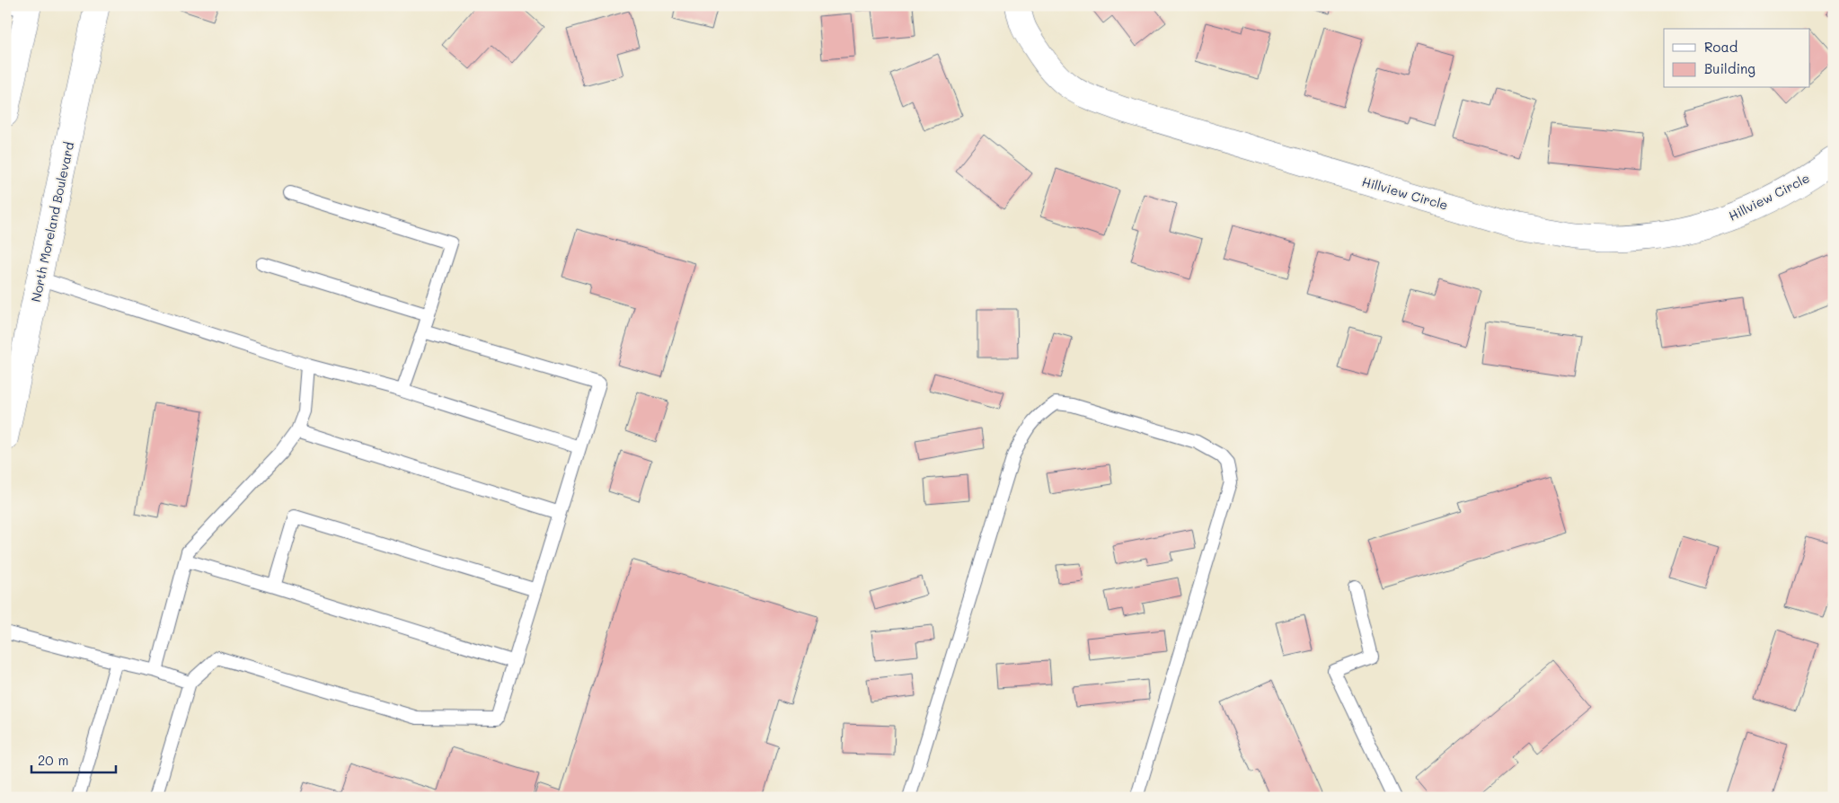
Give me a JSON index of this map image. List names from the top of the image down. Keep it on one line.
{"streets":{"street":["Hillview Circle","North Moreland Boulevard"]},"legend":["Road","Building"],"scale_bar":"20 m"}
